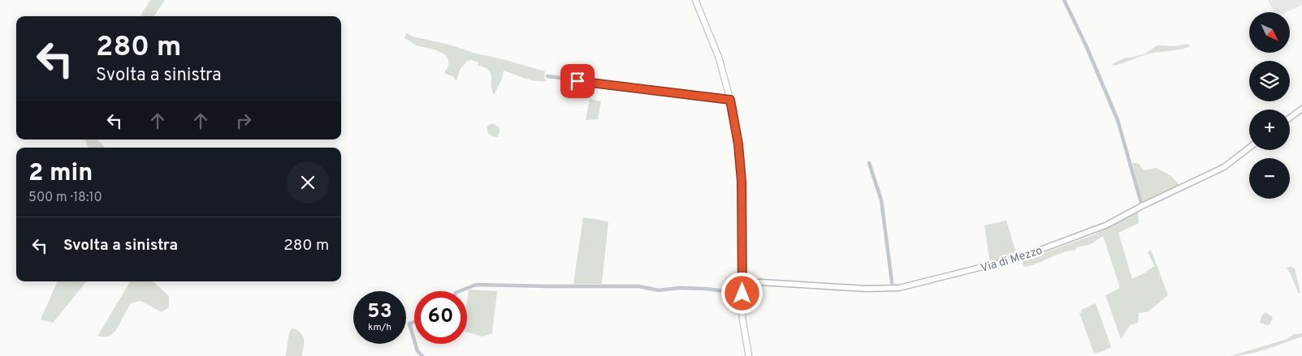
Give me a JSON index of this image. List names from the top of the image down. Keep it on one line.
{"streets":{"main road":["Via di Mezzo"]},"north":"bottom right","page":{"map_buttons":["+","−"],"turn":["280 m","Svolta a sinistra"],"heading":["2 min","500 m · 18:10"],"list":[{"name":"Svolta a sinistra","value":"280 m"}],"speed":"53 km/h","limit":"60"}}
